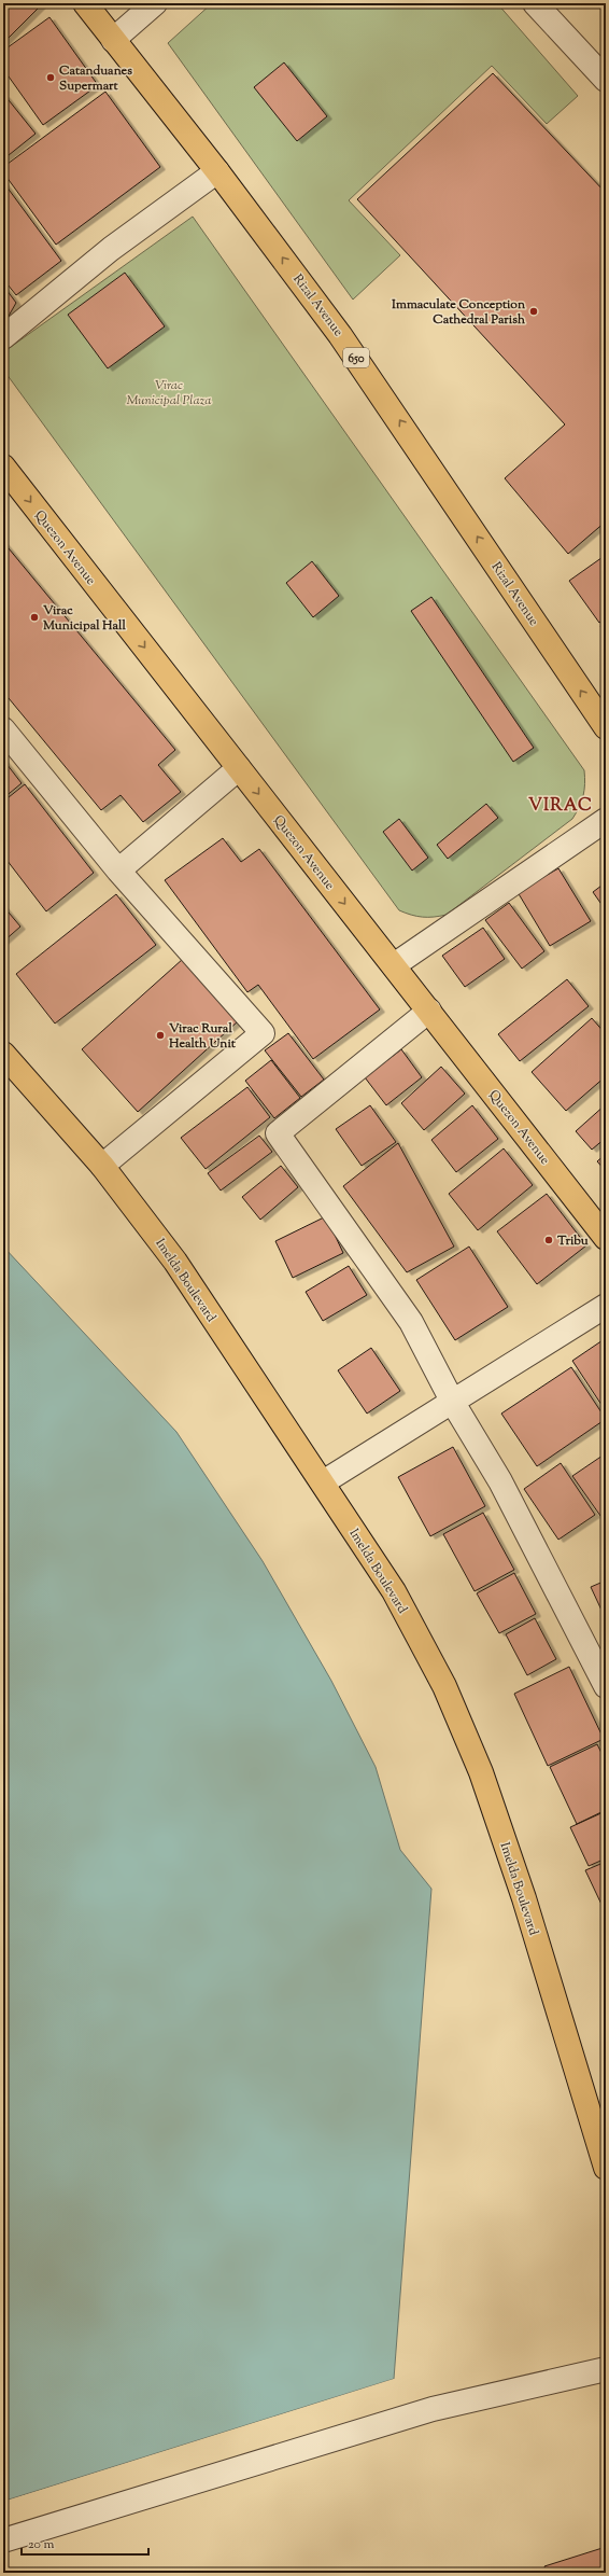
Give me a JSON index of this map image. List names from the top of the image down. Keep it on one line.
{"streets":{"main road":["Rizal Avenue","650","Quezon Avenue","Imelda Boulevard"]},"one_way":["Rizal Avenue","Quezon Avenue"],"districts":["VIRAC"],"parks":["Virac Municipal Plaza"],"places":["Catanduanes Supermart","Immaculate Conception Cathedral Parish","Virac Municipal Hall","Virac Rural Health Unit","Tribu"],"scale_bar":"20 m"}
